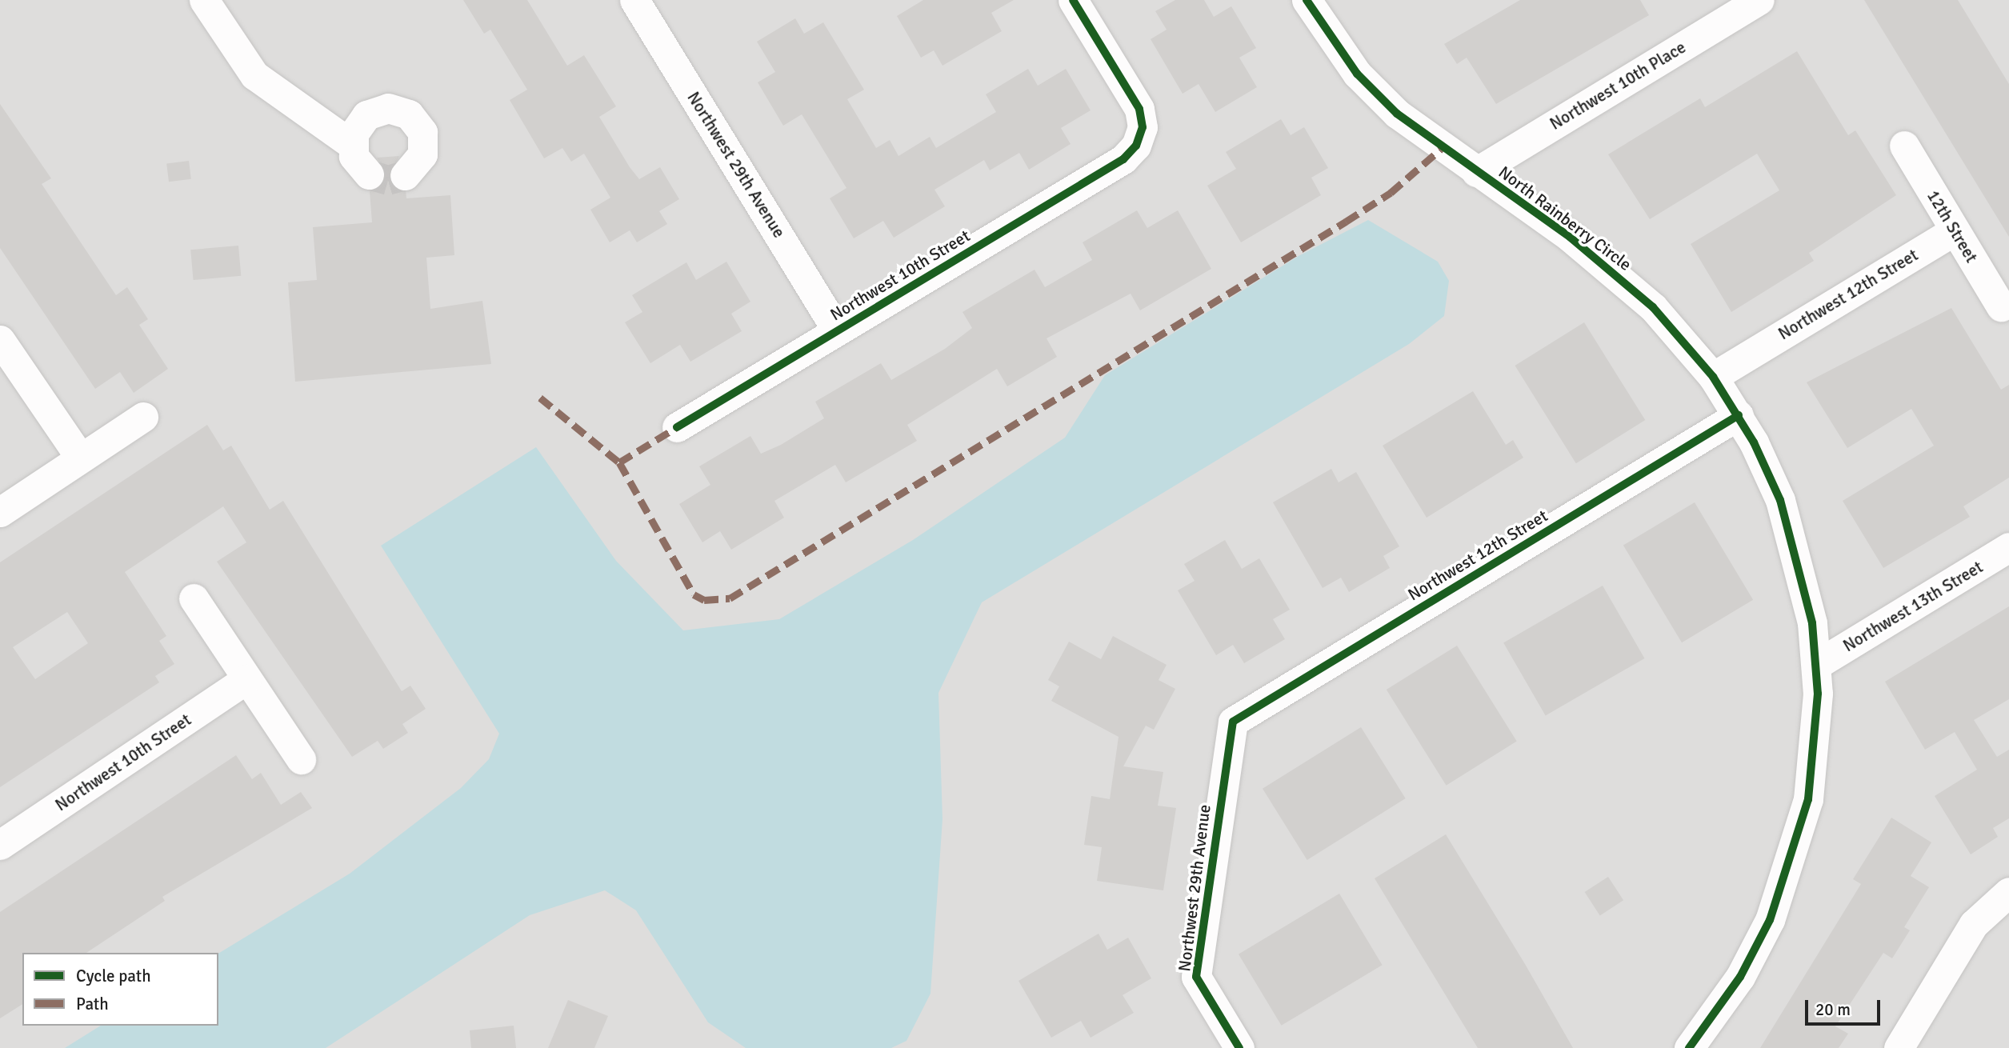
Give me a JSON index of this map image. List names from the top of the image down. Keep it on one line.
{"streets":{"street":["Northwest 10th Place","Northwest 29th Avenue","North Rainberry Circle","12th Street","Northwest 10th Street","Northwest 12th Street","Northwest 13th Street"]},"crossings":[["Northwest 10th Place","North Rainberry Circle"],["Northwest 29th Avenue","Northwest 10th Street"],["Northwest 29th Avenue","Northwest 12th Street"],["North Rainberry Circle","Northwest 12th Street"],["North Rainberry Circle","Northwest 13th Street"],["12th Street","Northwest 12th Street"]],"legend":["Cycle path","Path"],"scale_bar":"20 m"}
